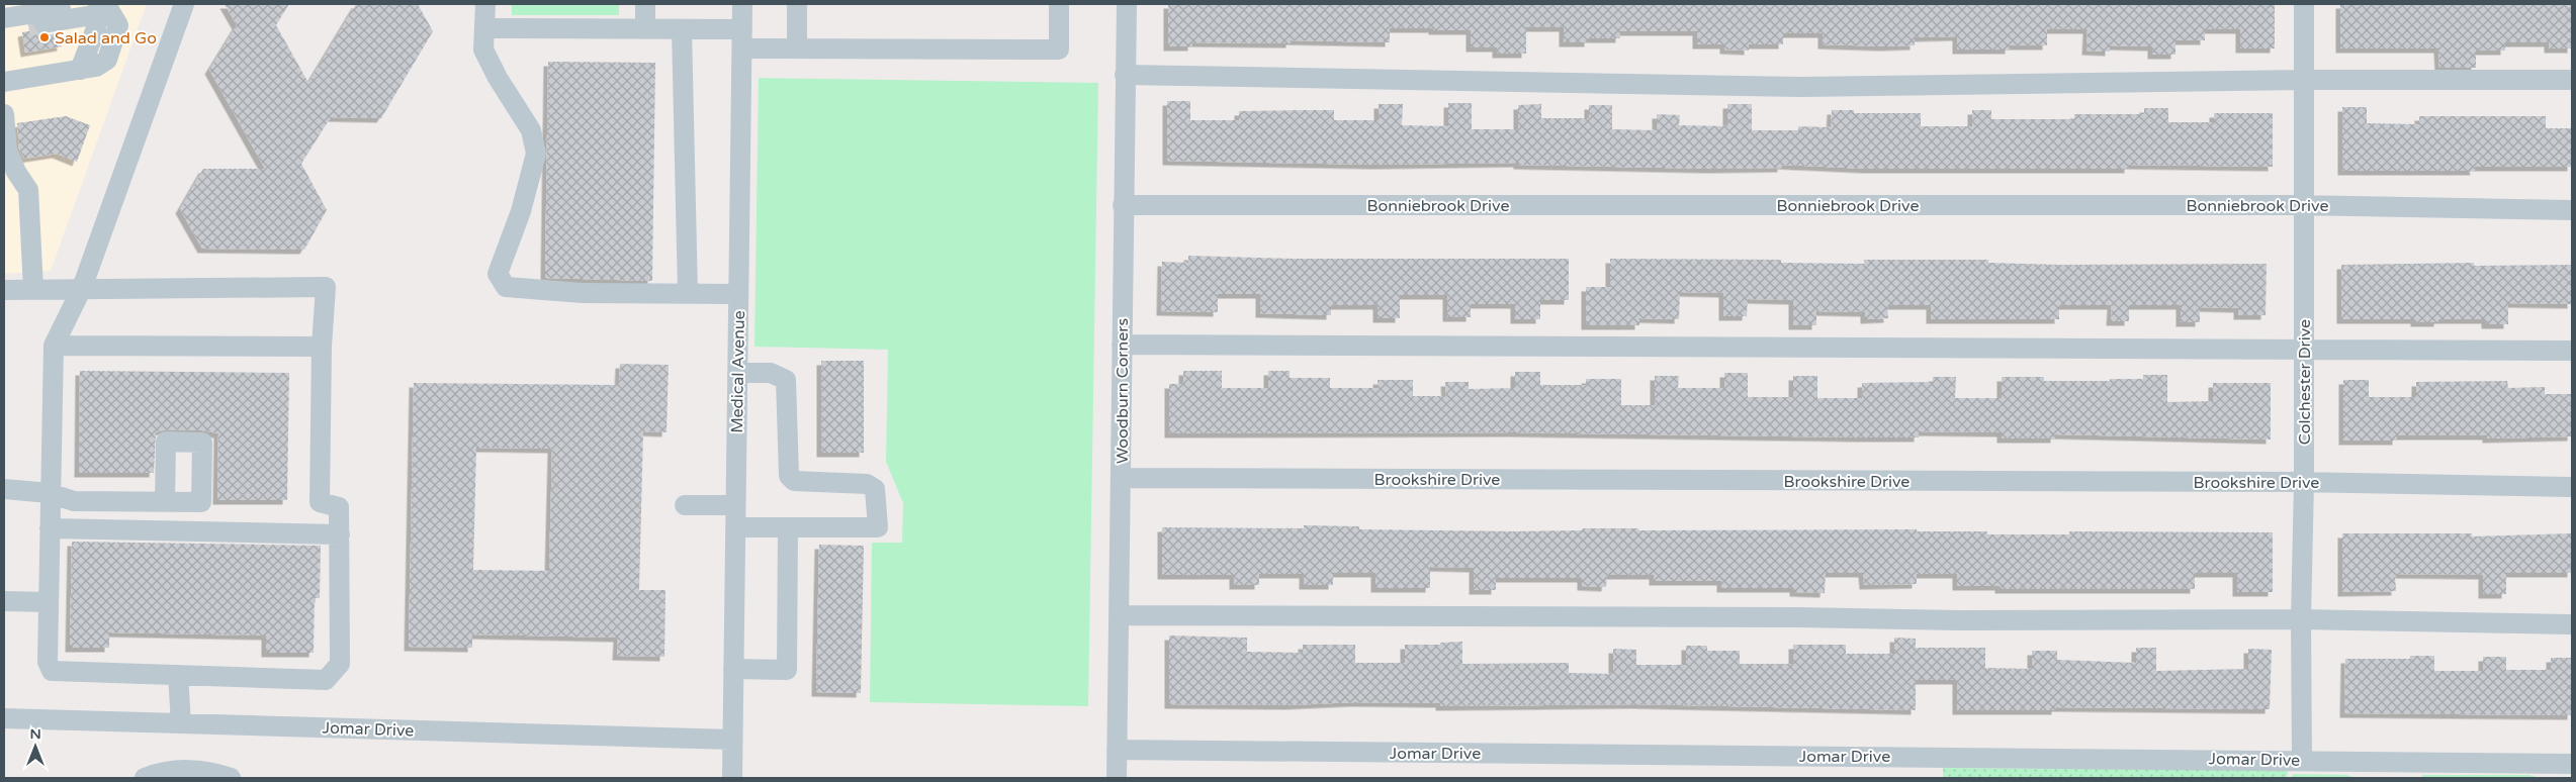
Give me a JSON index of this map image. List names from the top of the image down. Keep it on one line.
{"streets":{"street":["Bonniebrook Drive","Medical Avenue","Colchester Drive","Woodburn Corners","Brookshire Drive","Jomar Drive"]},"crossings":[["Bonniebrook Drive","Colchester Drive"],["Bonniebrook Drive","Woodburn Corners"],["Medical Avenue","Jomar Drive"],["Colchester Drive","Brookshire Drive"],["Colchester Drive","Jomar Drive"],["Woodburn Corners","Brookshire Drive"],["Woodburn Corners","Jomar Drive"]],"places":["Salad and Go"],"north":"top"}
